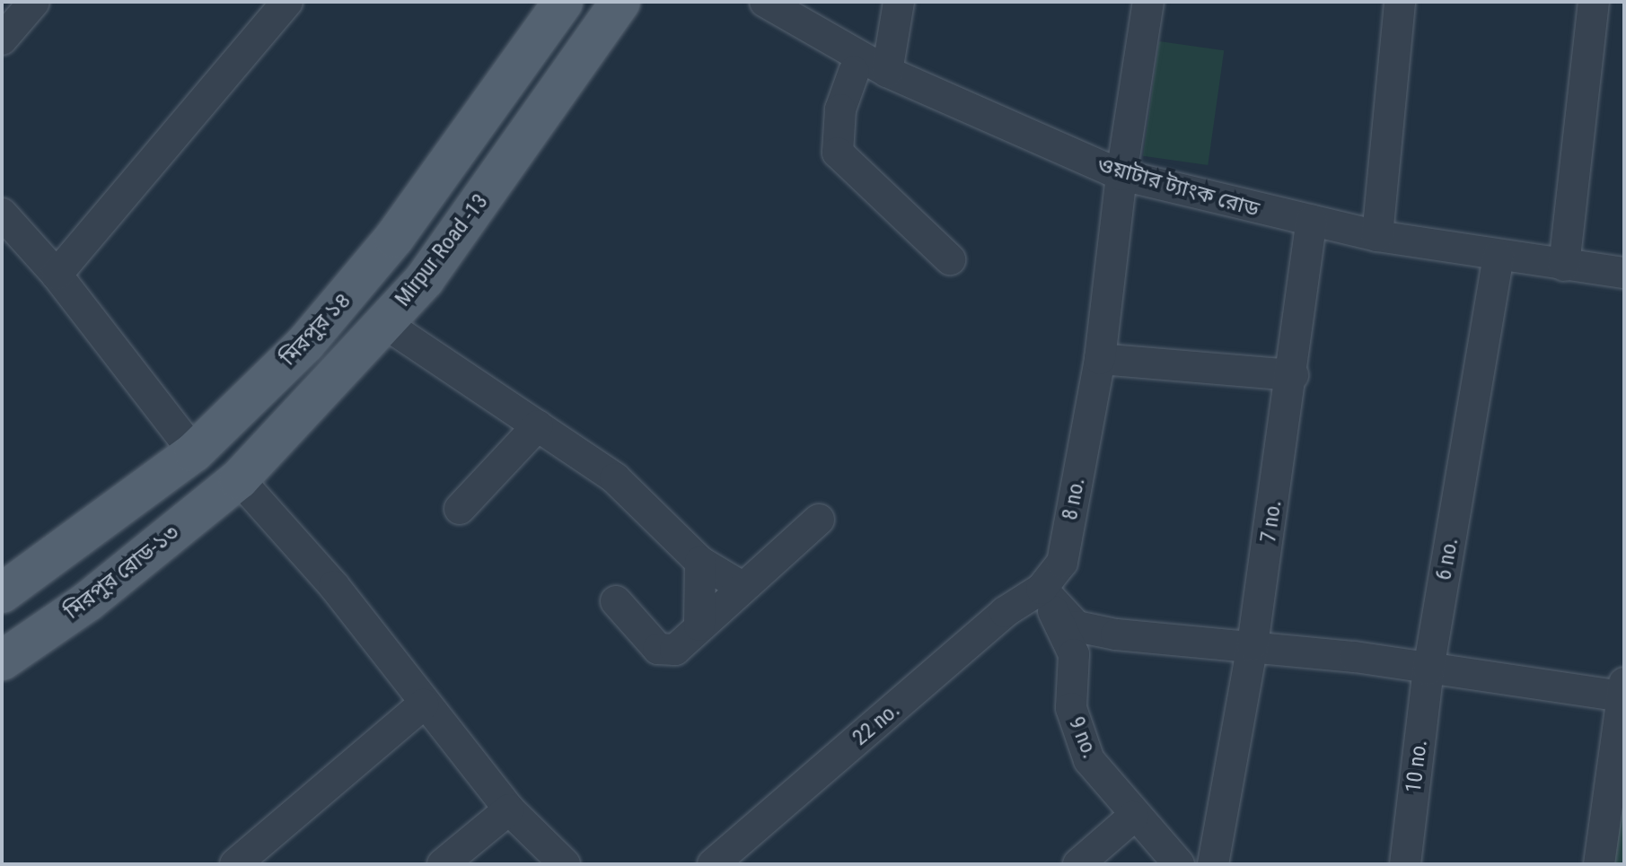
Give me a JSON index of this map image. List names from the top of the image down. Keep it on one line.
{"streets":{"main road":["Mirpur Road -13","মিরপুর ১৪","মিরপুর রোড-১৩"],"street":["ওয়াটার ট্যাংক রোড","8 no.","7 no.","6 no.","22 no.","9 no.","10 no."]},"crossings":[["ওয়াটার ট্যাংক রোড","8 no."],["ওয়াটার ট্যাংক রোড","7 no."],["ওয়াটার ট্যাংক রোড","6 no."],["Mirpur Road -13","মিরপুর রোড-১৩"],["8 no.","22 no."],["8 no.","9 no."],["6 no.","10 no."],["22 no.","9 no."]]}
